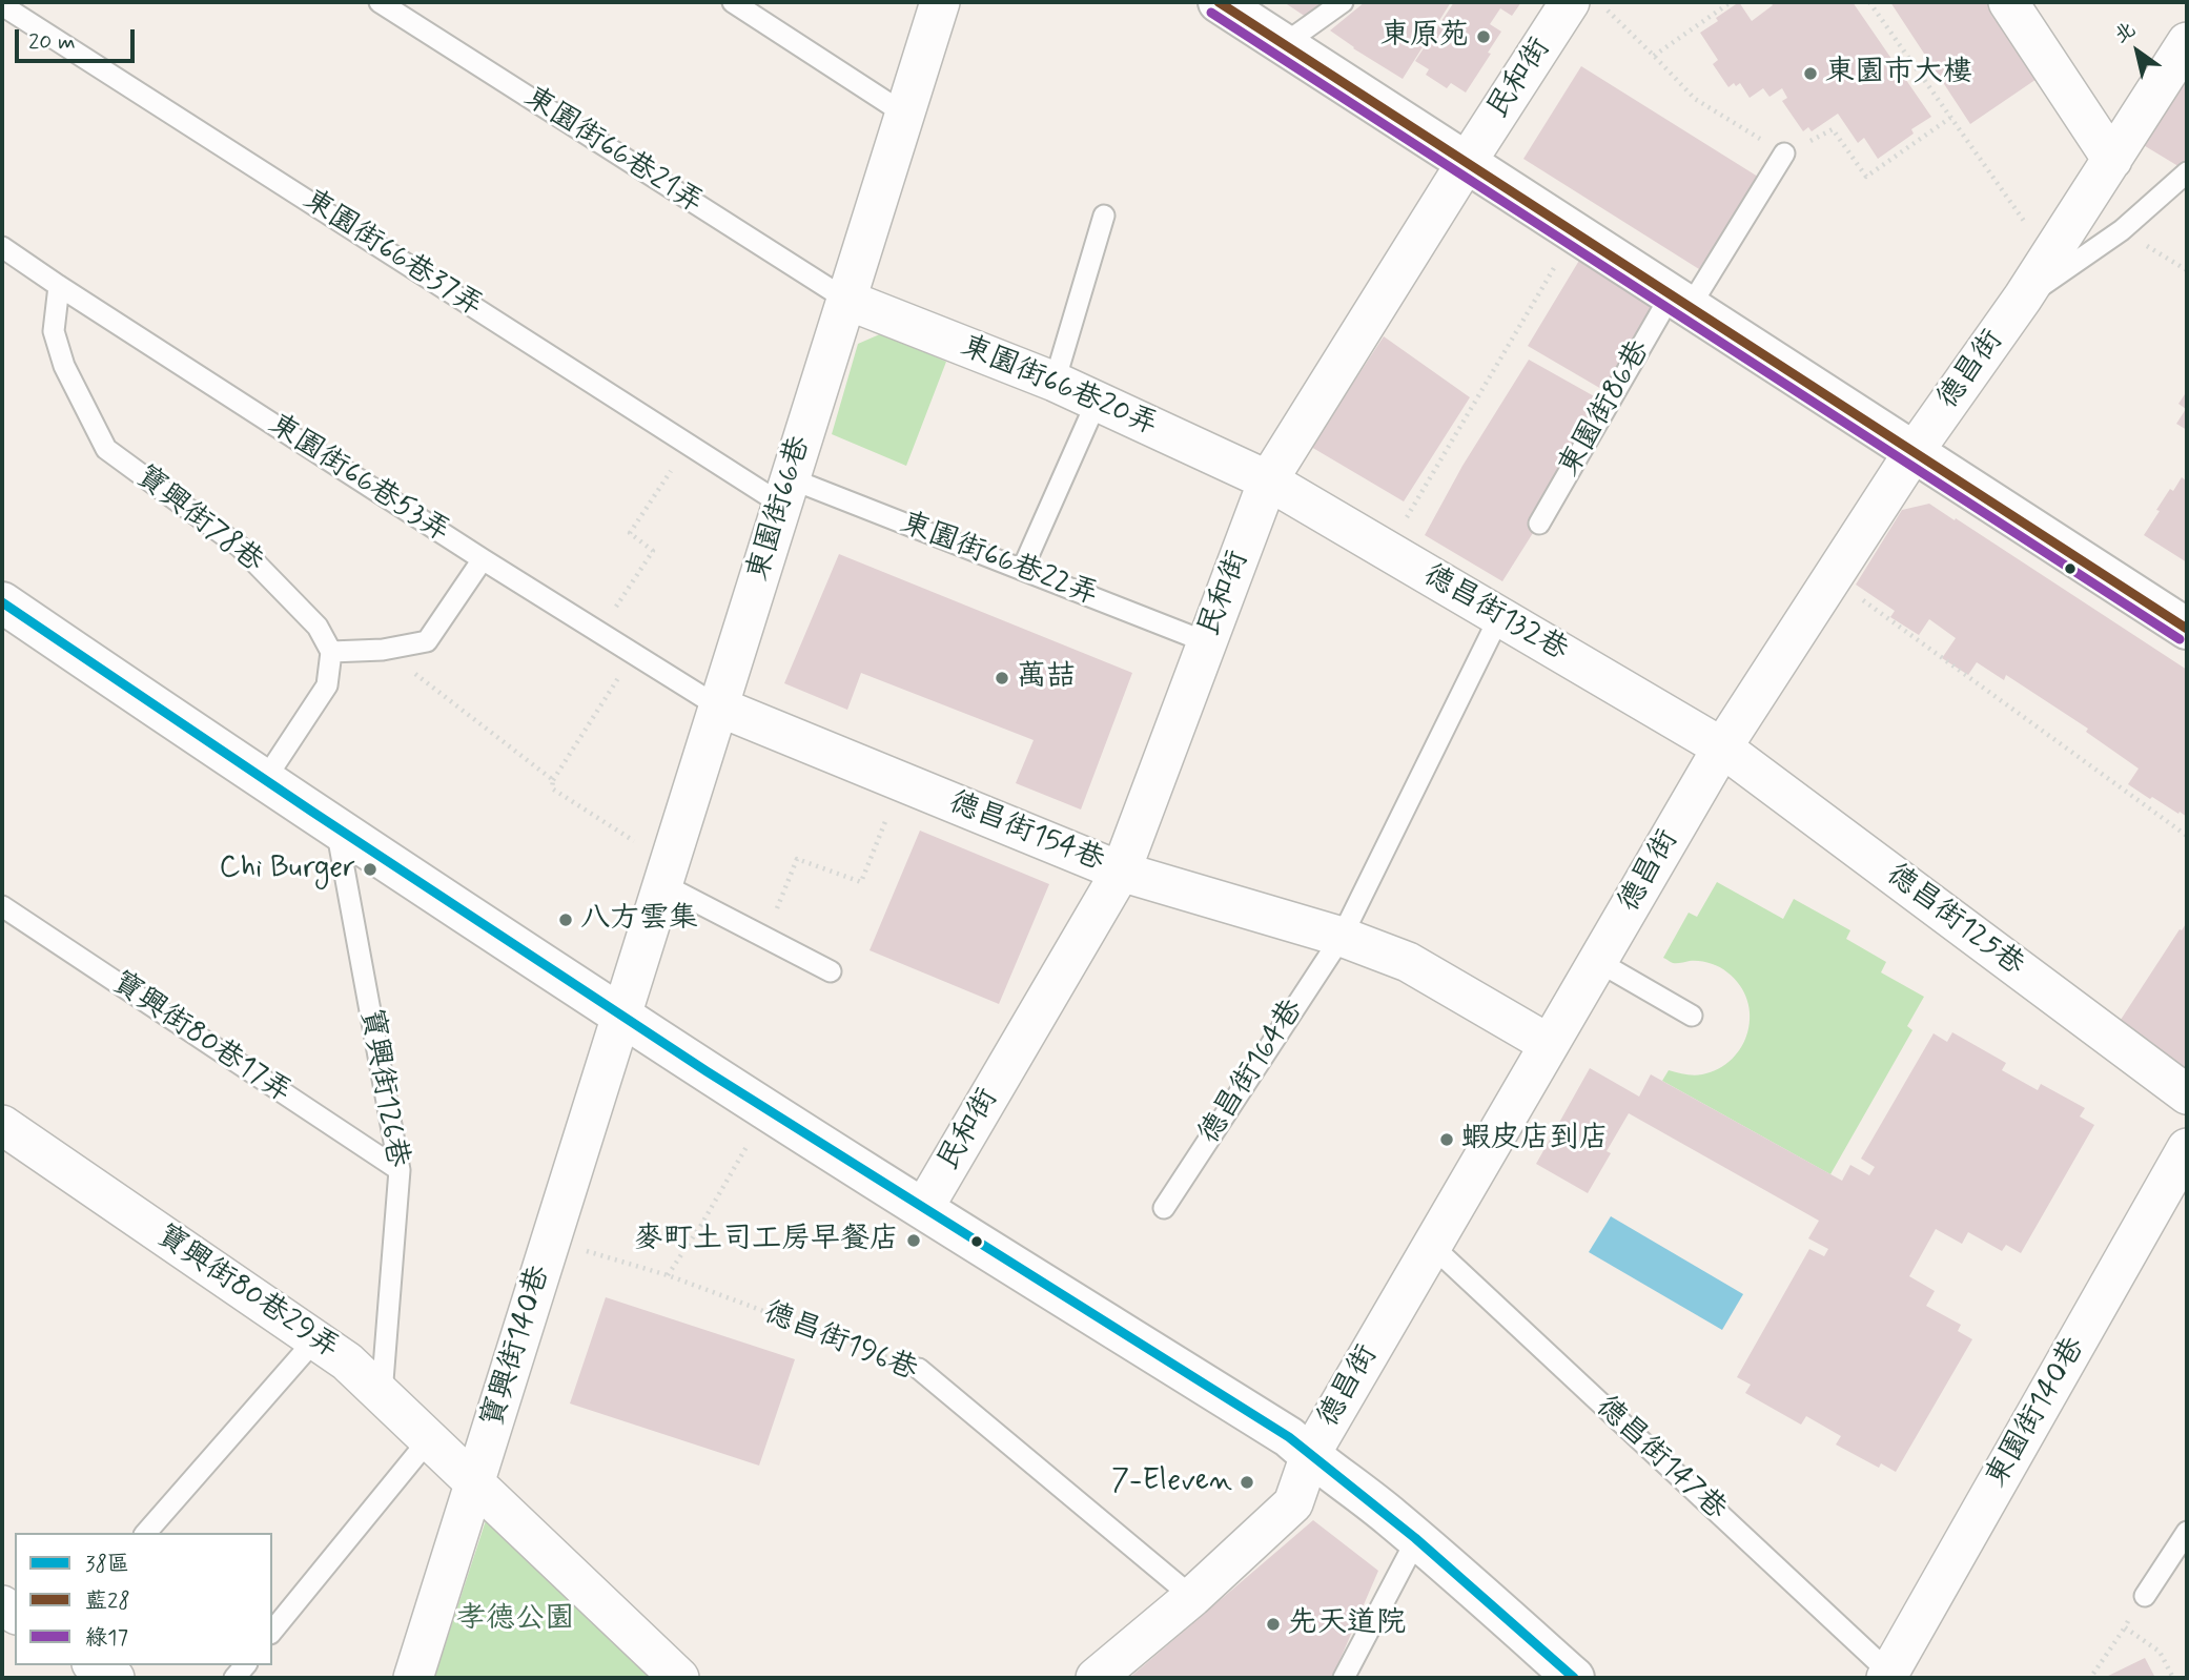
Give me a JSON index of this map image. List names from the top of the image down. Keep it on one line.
{"streets":{"street":["民和街","德昌街","東園街66巷20弄","東園街66巷","德昌街132巷","德昌街154巷","德昌街125巷","寶興街80巷29弄","寶興街140巷","東園街140巷"],"lane":["東園街66巷21弄","東園街66巷37弄","東園街86巷","東園街66巷53弄","寶興街78巷","東園街66巷22弄","寶興街80巷17弄","德昌街164巷","寶興街126巷","德昌街196巷","德昌街147巷"]},"crossings":[["民和街","東園街66巷20弄"],["民和街","東園街66巷22弄"],["民和街","德昌街132巷"],["民和街","德昌街154巷"],["東園街66巷21弄","東園街66巷20弄"],["東園街66巷21弄","東園街66巷"],["東園街66巷37弄","東園街66巷"],["東園街66巷37弄","東園街66巷22弄"],["德昌街","德昌街132巷"],["德昌街","德昌街154巷"],["德昌街","德昌街125巷"],["德昌街","德昌街196巷"],["德昌街","德昌街147巷"],["東園街66巷20弄","東園街66巷"],["東園街66巷20弄","德昌街132巷"],["東園街66巷53弄","東園街66巷"],["東園街66巷53弄","寶興街78巷"],["東園街66巷53弄","德昌街154巷"],["東園街66巷","東園街66巷22弄"],["東園街66巷","德昌街154巷"],["東園街66巷","寶興街140巷"],["德昌街132巷","德昌街125巷"],["德昌街154巷","德昌街164巷"],["寶興街80巷17弄","寶興街126巷"],["寶興街126巷","寶興街80巷29弄"],["寶興街80巷29弄","寶興街140巷"],["德昌街196巷","寶興街140巷"],["東園街140巷","德昌街147巷"]],"parks":["孝德公園"],"places":["東原苑","東園市大樓","萬喆","Chi Burger","八方雲集","蝦皮店到店","麥町土司工房早餐店","7-Eleven","先天道院"],"lines":["transit line 藍28","transit line 綠17","transit line 38區"],"legend":["38區","藍28","綠17"],"scale_bar":"20 m","north":"top left"}
